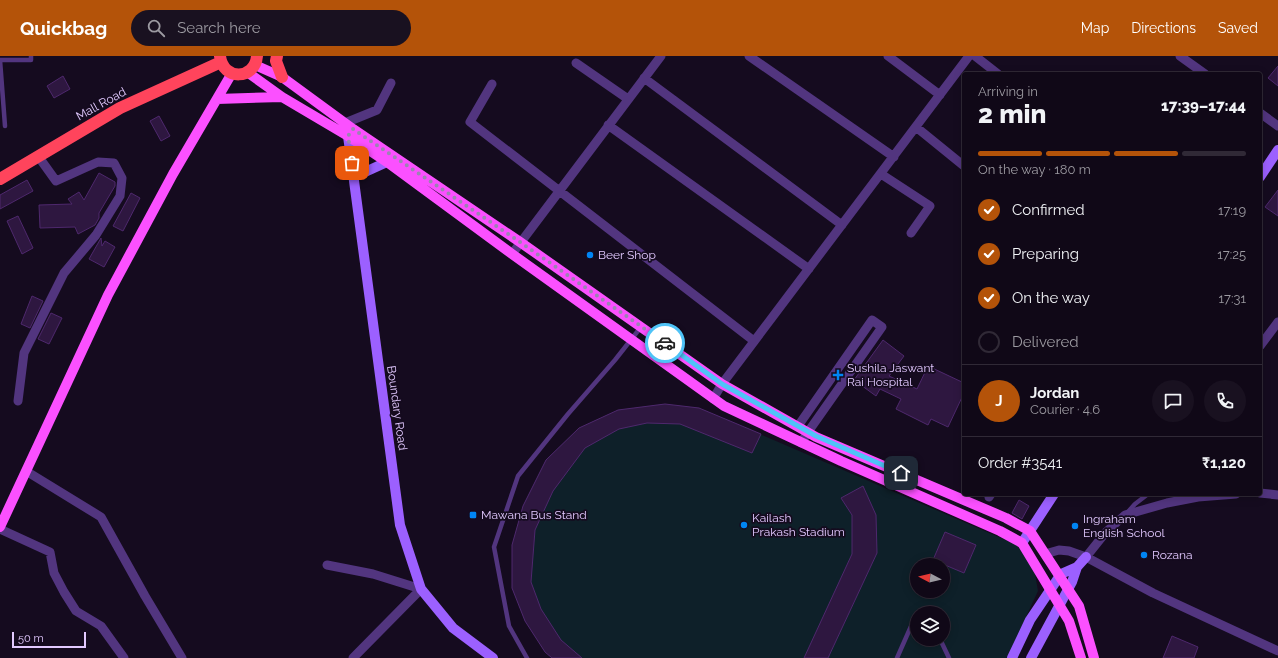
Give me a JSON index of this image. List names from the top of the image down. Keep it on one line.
{"streets":{"highway":["Mall Road"],"street":["Boundary Road"]},"places":{"other":["Beer Shop","Kailash Prakash Stadium","Ingraham English School","Rozana"],"health":["Sushila Jaswant Rai Hospital"],"transit":["Mawana Bus Stand"]},"scale_bar":"50 m","north":"left","page":{"header":"Quickbag","search":"Search here","nav":["Map","Directions","Saved"],"heading":["2 min","Arriving in","17:39–17:44"],"panel":["Jordan","Courier · 4.6","Order #3541","₹1,120"],"bar":"On the way · 180 m","list":[["Confirmed","17:19"],["Preparing","17:25"],["On the way","17:31"],"Delivered"],"round":"J","scale":"50 m"}}
